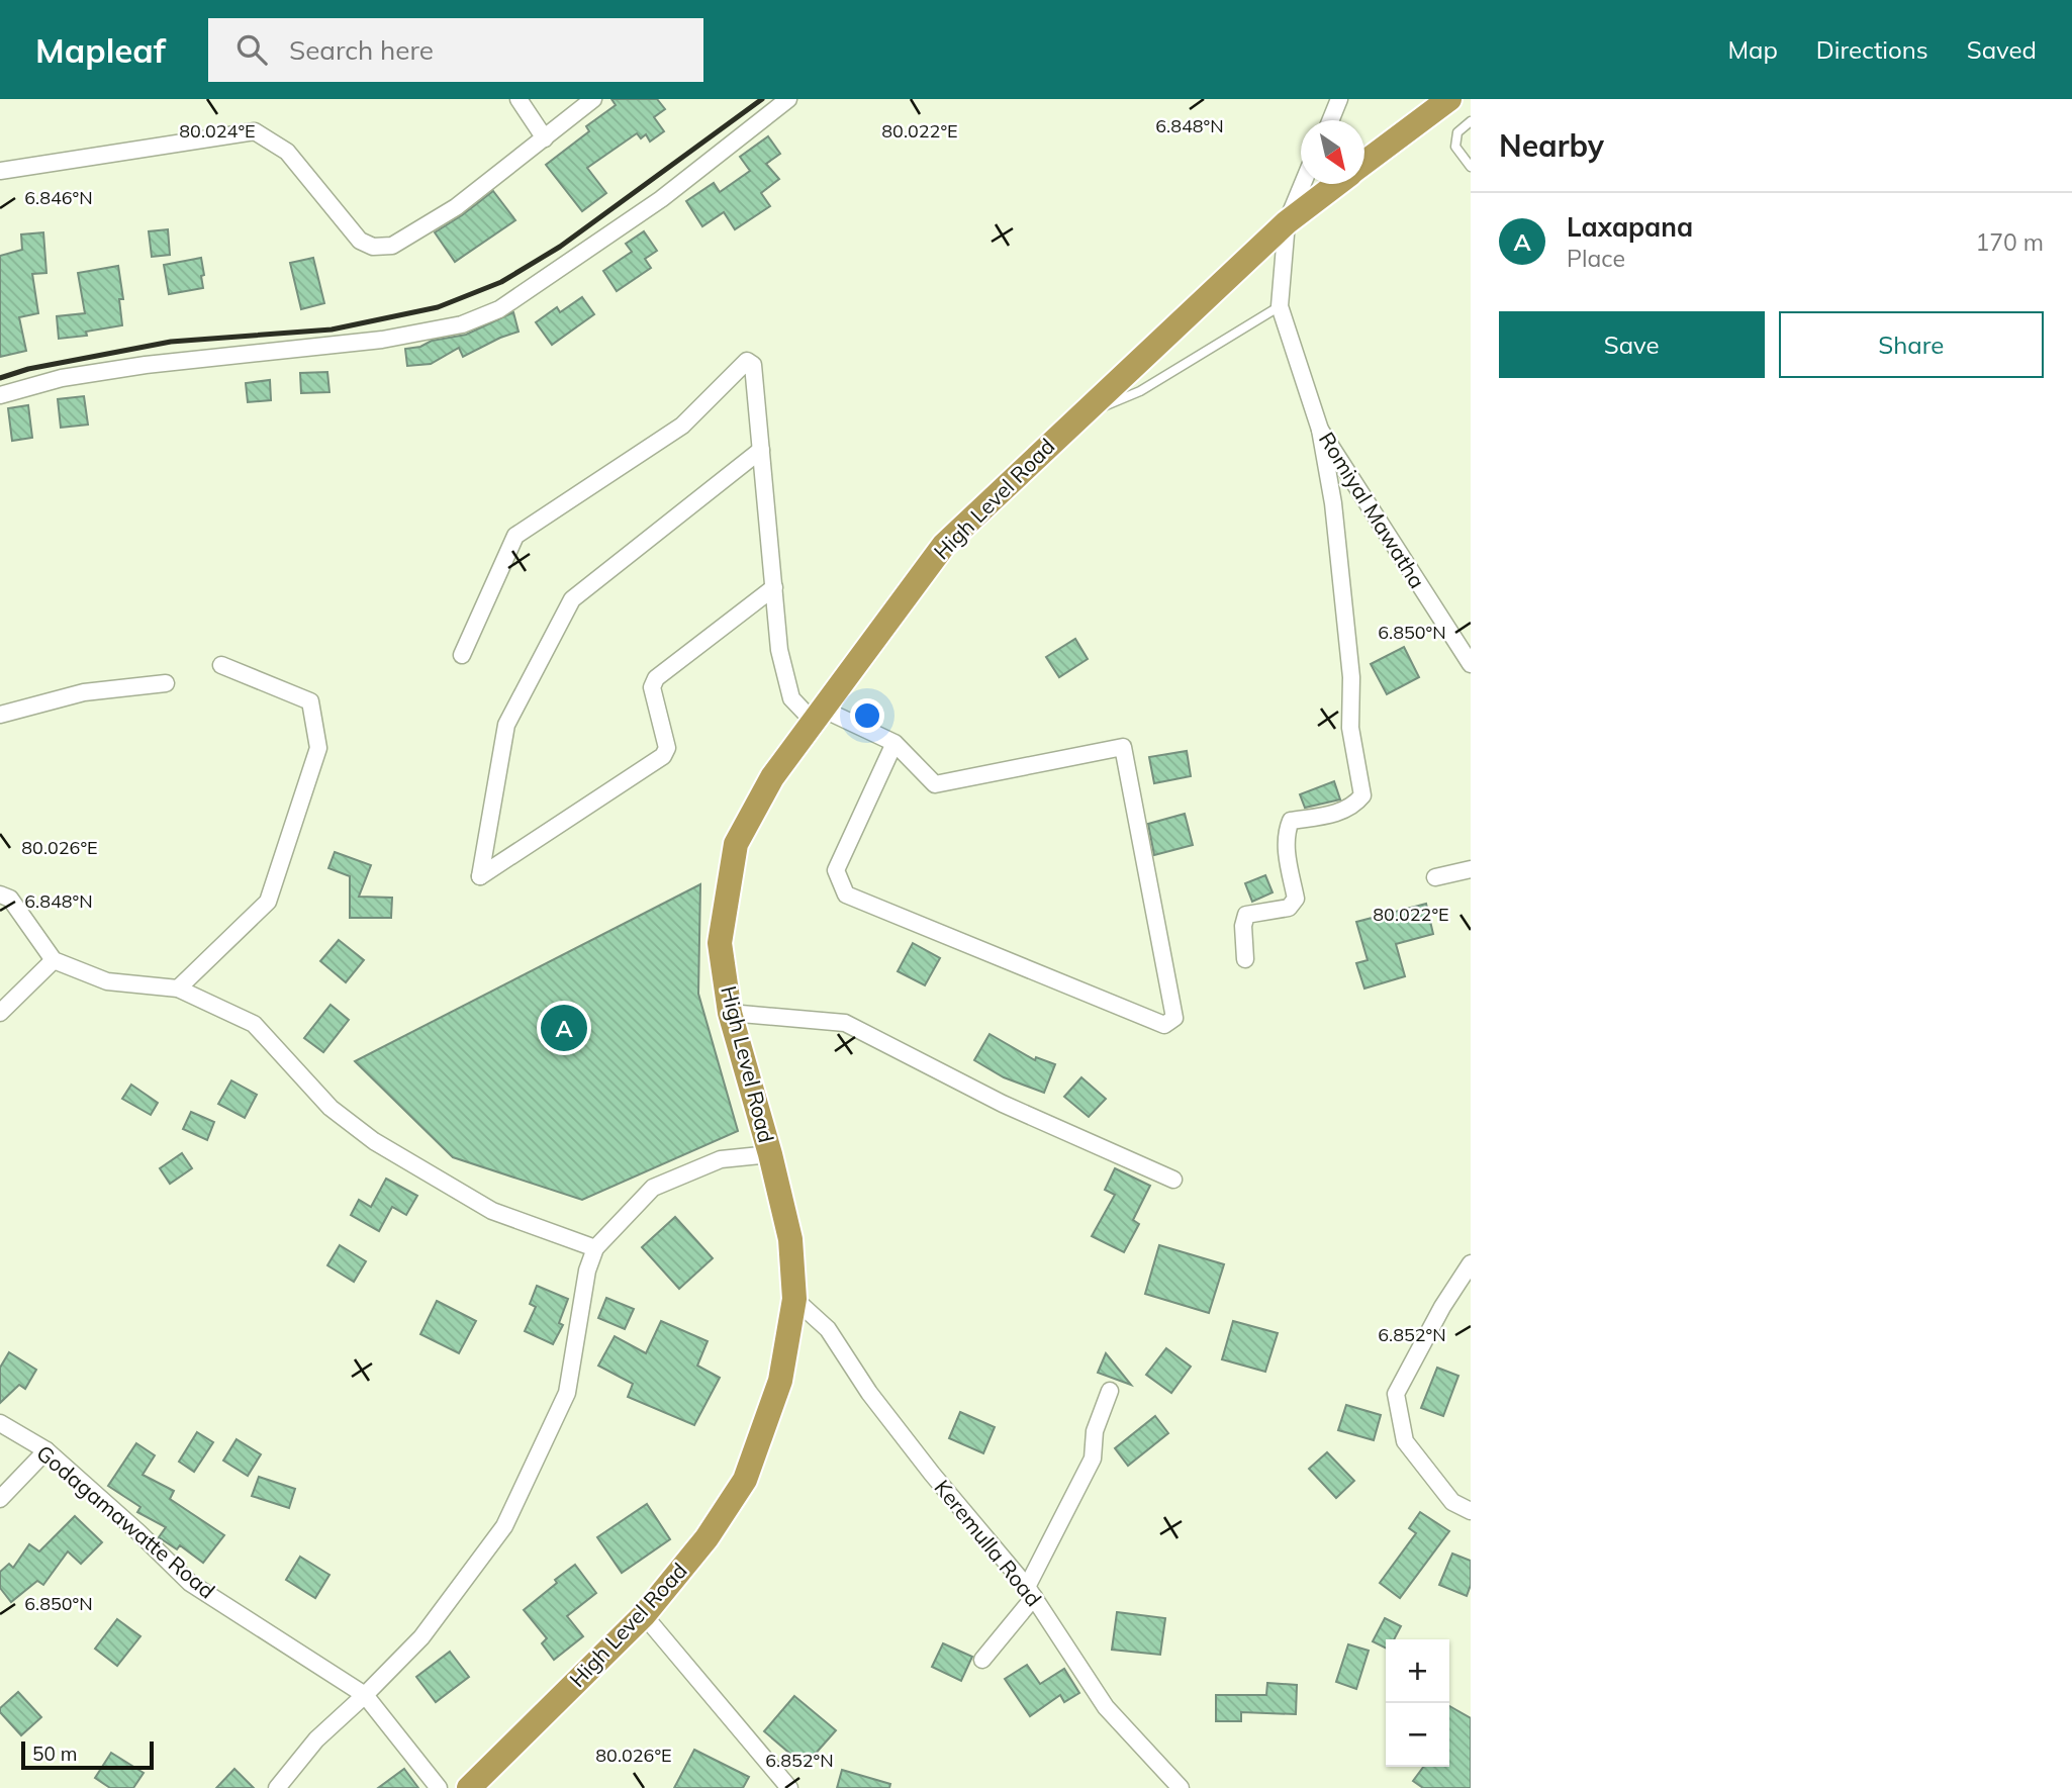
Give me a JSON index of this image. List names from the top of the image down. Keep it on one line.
{"streets":{"highway":["High Level Road"],"street":["Romiyal Mawatha","Godagamawatte Road","Keremulla Road"]},"crossings":[["High Level Road","Romiyal Mawatha"],["High Level Road","Keremulla Road"]],"scale_bar":"50 m","north":"bottom right","page":{"header":"Mapleaf","search":"Search here","nav":["Map","Directions","Saved"],"heading":"Nearby","list":[{"mark":"A","name":"Laxapana","note":"Place","value":"170 m"}],"buttons":["Save","Share"],"pins":"A","map_buttons":["+","−"],"scale":"50 m"},"coordinates":["6.848°N","80.022°E","80.024°E","6.846°N","6.850°N","80.026°E","6.852°N"]}
